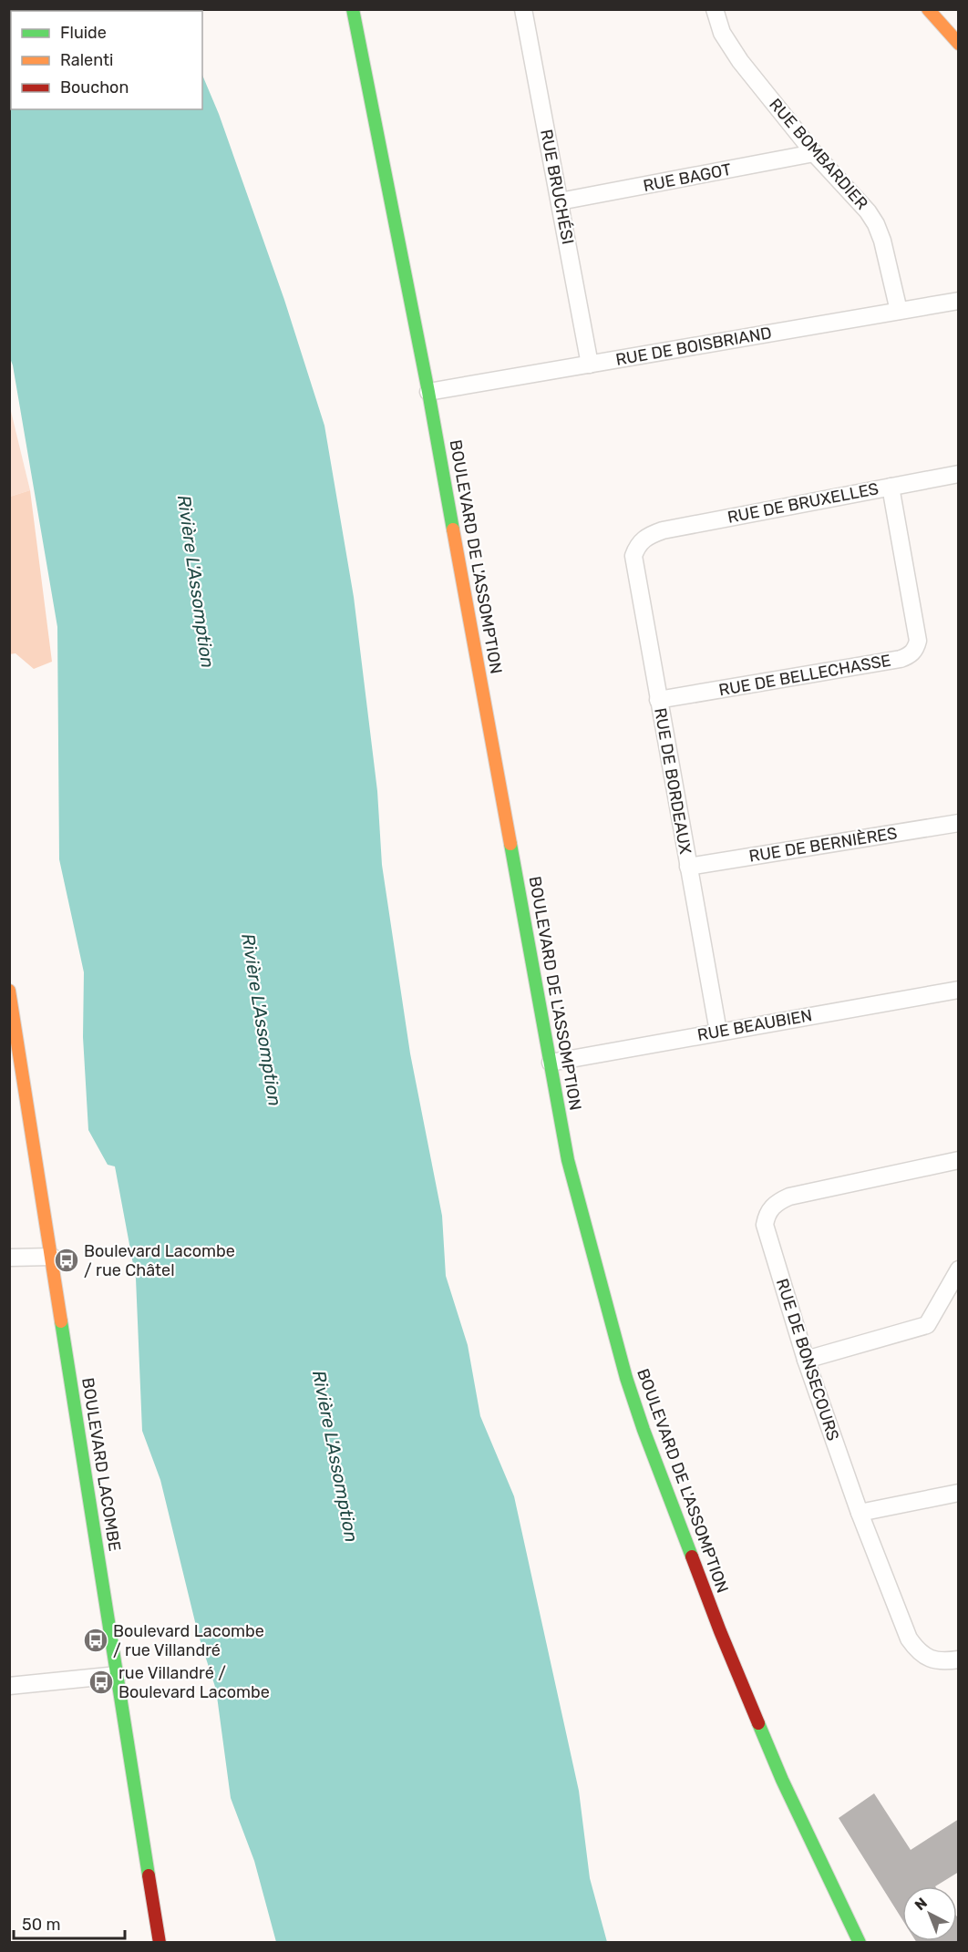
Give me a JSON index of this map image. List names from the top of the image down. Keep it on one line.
{"streets":{"street":["RUE BOMBARDIER","RUE BAGOT","RUE BRUCHÉSI","RUE DE BOISBRIAND","RUE DE BRUXELLES","BOULEVARD DE L'ASSOMPTION","RUE DE BELLECHASSE","RUE DE BORDEAUX","RUE DE BERNIÈRES","RUE BEAUBIEN","RUE DE BONSECOURS","BOULEVARD LACOMBE"]},"crossings":[["RUE BOMBARDIER","RUE BAGOT"],["RUE BOMBARDIER","RUE DE BOISBRIAND"],["RUE BAGOT","RUE BRUCHÉSI"],["RUE BRUCHÉSI","RUE DE BOISBRIAND"],["RUE DE BOISBRIAND","BOULEVARD DE L'ASSOMPTION"],["RUE DE BRUXELLES","RUE DE BELLECHASSE"],["RUE DE BRUXELLES","RUE DE BORDEAUX"],["BOULEVARD DE L'ASSOMPTION","RUE BEAUBIEN"],["RUE DE BELLECHASSE","RUE DE BORDEAUX"],["RUE DE BORDEAUX","RUE DE BERNIÈRES"],["RUE DE BORDEAUX","RUE BEAUBIEN"]],"water":["Rivière L'Assomption"],"places":{"bus stop":["Boulevard Lacombe / rue Châtel","Boulevard Lacombe / rue Villandré","rue Villandré / Boulevard Lacombe"]},"legend":["Fluide","Ralenti","Bouchon"],"scale_bar":"50 m","north":"top left"}
